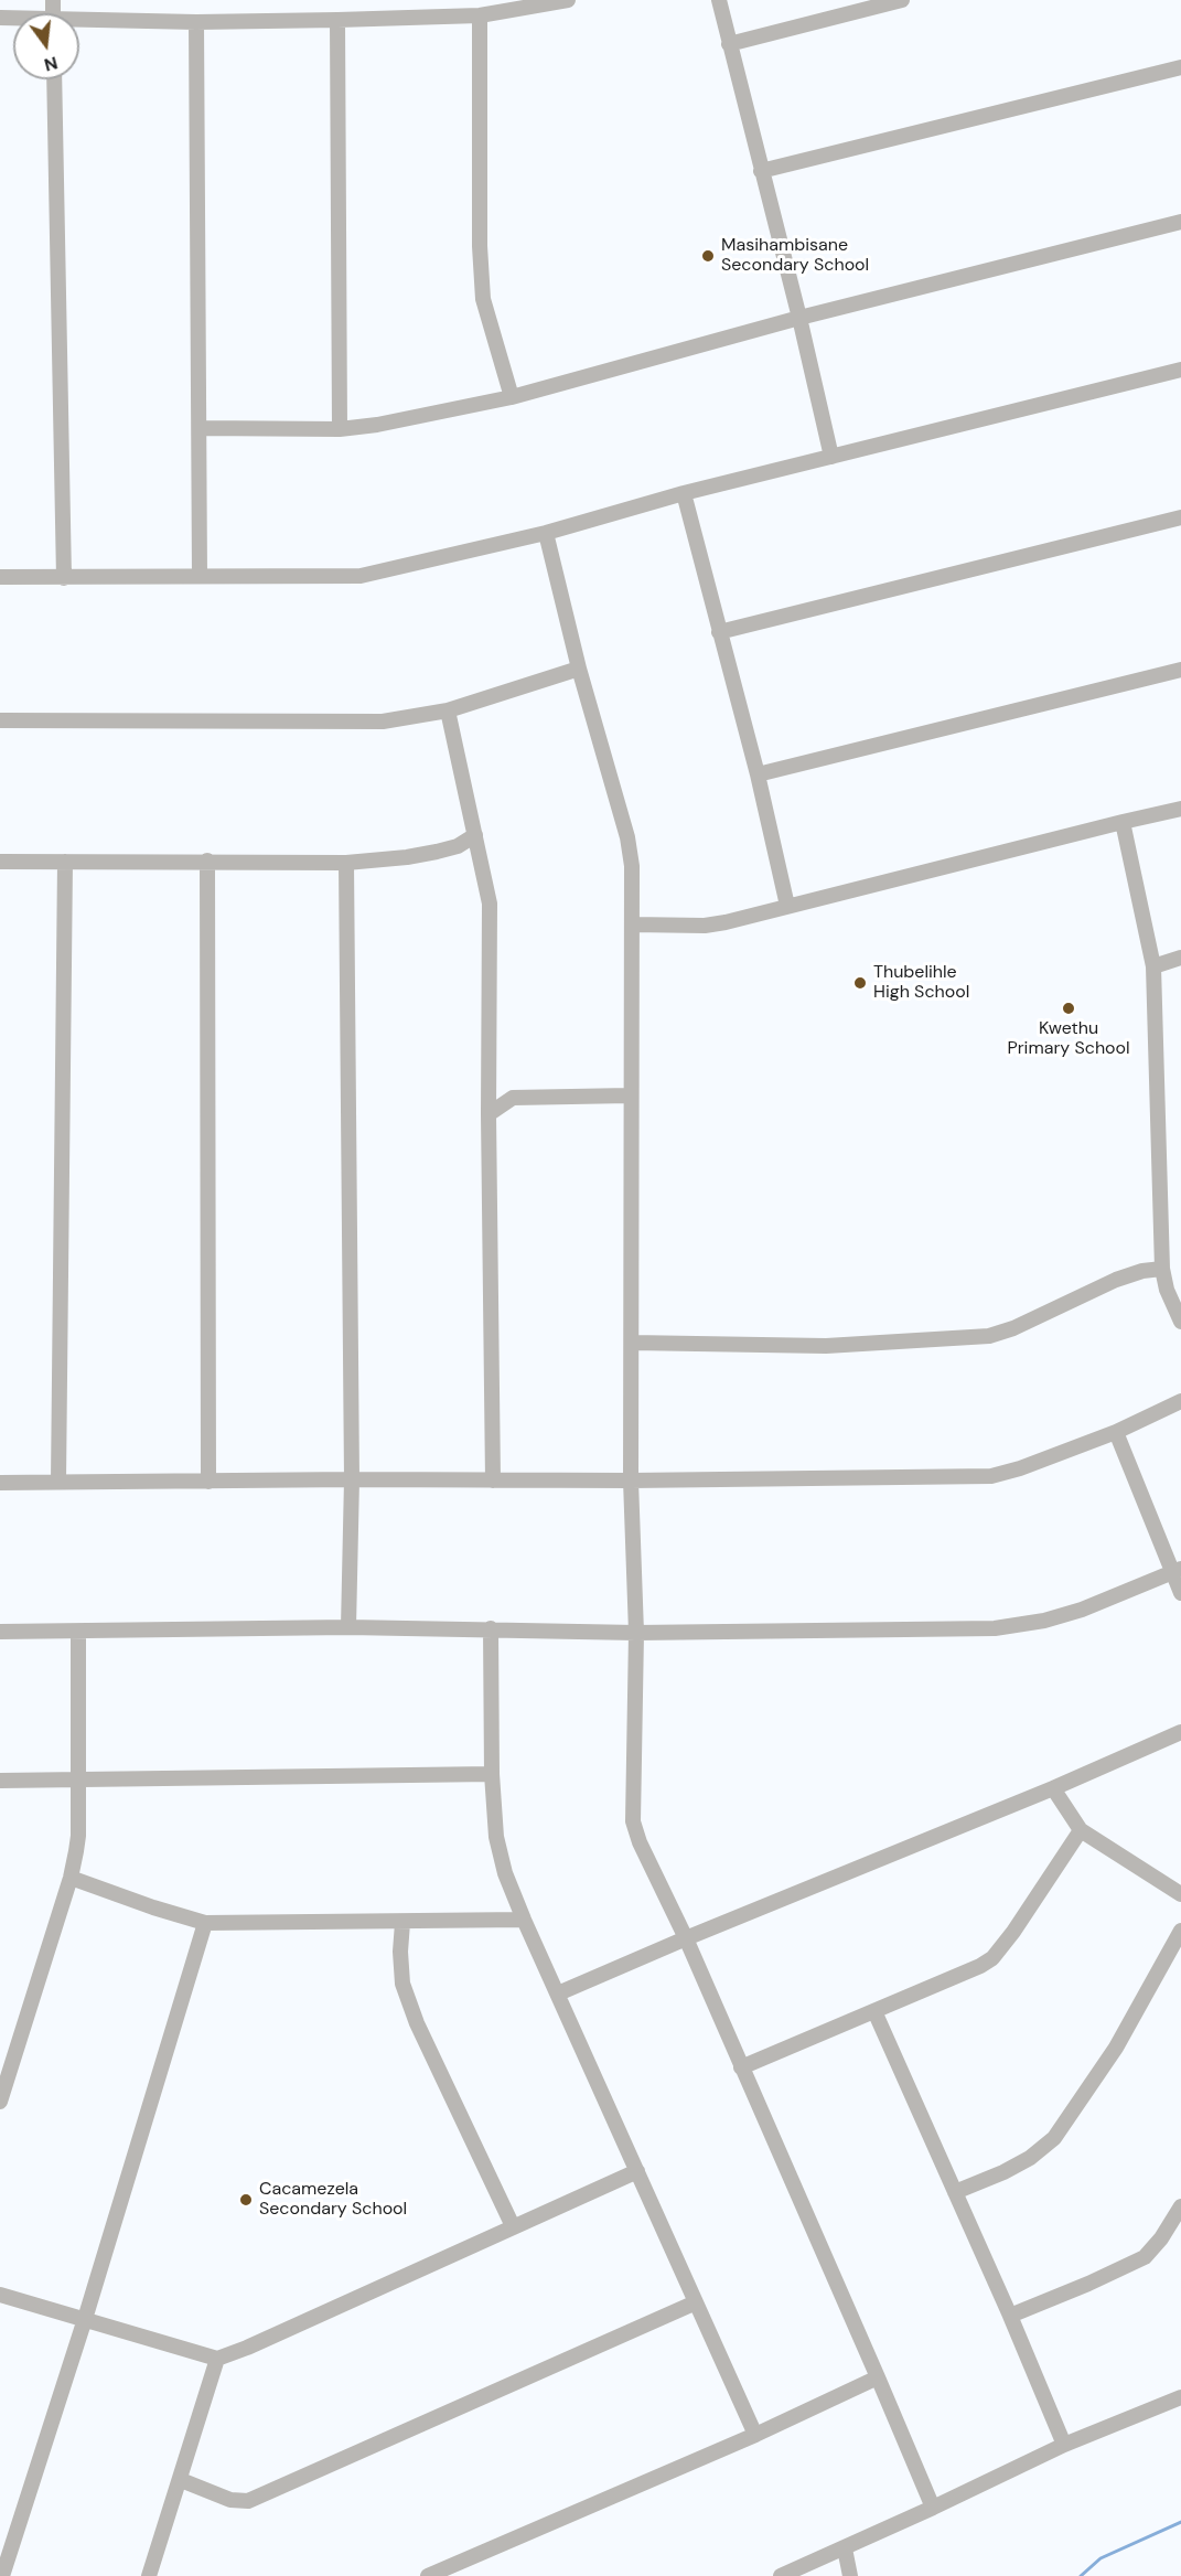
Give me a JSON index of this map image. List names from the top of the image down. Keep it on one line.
{"places":["Masihambisane Secondary School","Thubelihle High School","Kwethu Primary School","Cacamezela Secondary School"],"north":"bottom"}
